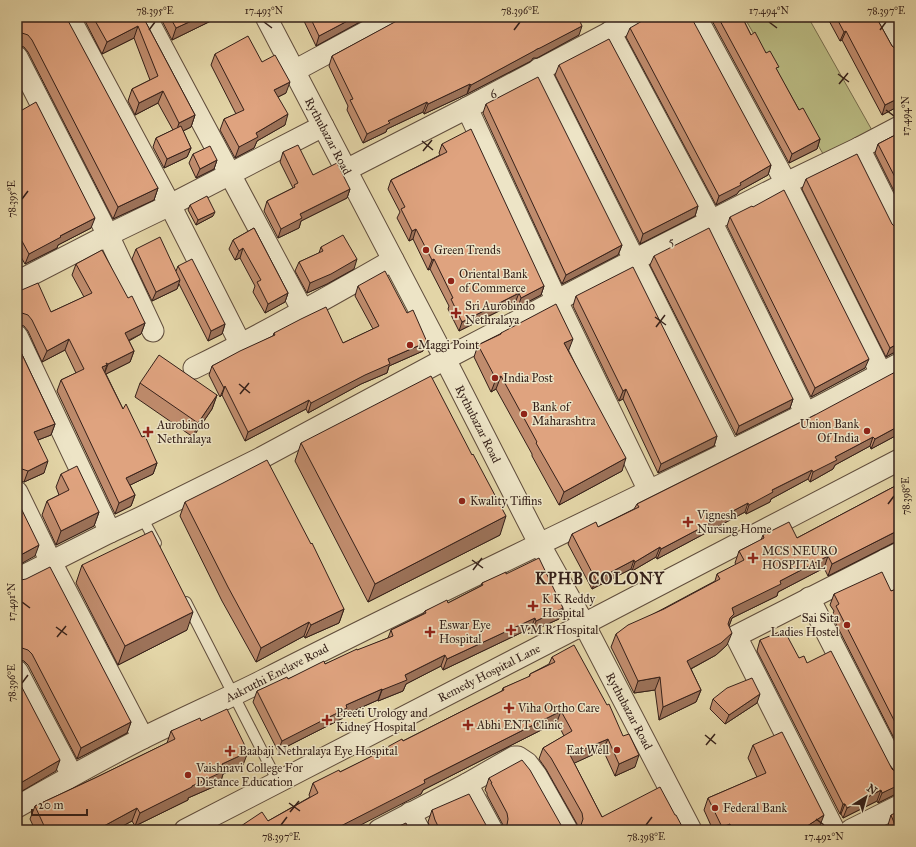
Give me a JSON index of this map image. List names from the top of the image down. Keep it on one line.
{"streets":{"street":["6","Rythubazar Road","5","Aakruthi Enclave Road","Remedy Hospital Lane"]},"crossings":[["6","Rythubazar Road"],["Rythubazar Road","5"],["Rythubazar Road","Aakruthi Enclave Road"],["Rythubazar Road","Remedy Hospital Lane"]],"districts":["KPHB COLONY"],"places":{"other":["Green Trends","Oriental Bank of Commerce","Maggi Point","India Post","Bank of Maharashtra","Union Bank Of India","Kwality Tiffins","Sai Sita Ladies Hostel","Eat Well","Vaishnavi College For Distance Education","Federal Bank"],"health":["Sri Aurobindo Nethralaya","Aurobindo Nethralaya","Vignesh Nursing Home","MCS NEURO HOSPITAL","K K Reddy Hospital","V.M.R Hospital","Eswar Eye Hospital","Viha Ortho Care","Preeti Urology and Kidney Hospital","Abhi ENT Clinic","Baabaji Nethralaya Eye Hospital"]},"scale_bar":"20 m","north":"top right","coordinates":["78.395°E","17.493°N","78.396°E","17.494°N","78.397°E","78.398°E","17.491°N","17.492°N"]}
